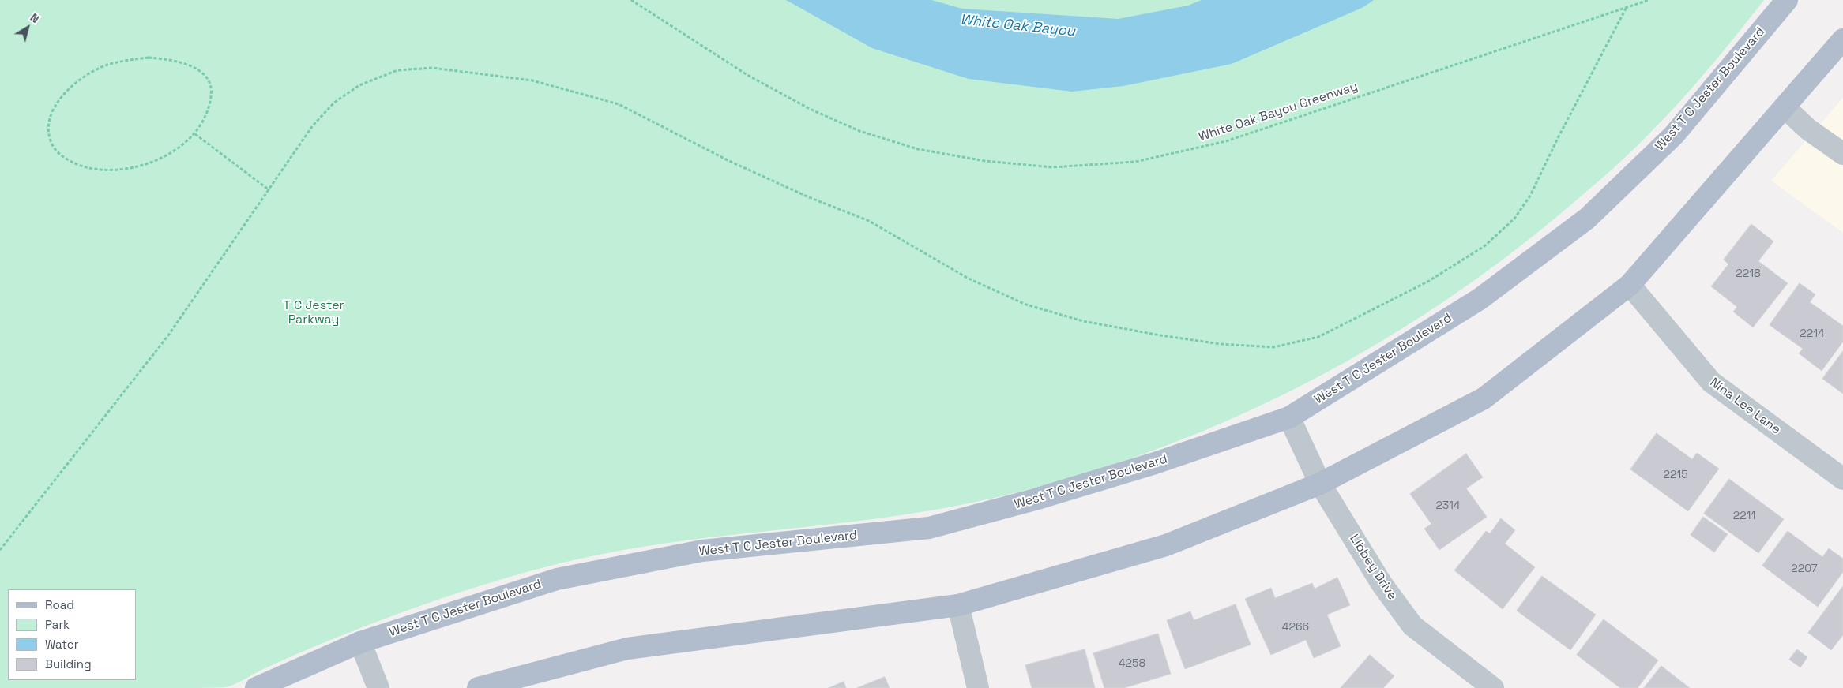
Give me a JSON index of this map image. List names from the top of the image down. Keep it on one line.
{"streets":{"main road":["West T C Jester Boulevard"],"street":["Nina Lee Lane","Libbey Drive"],"path":["White Oak Bayou Greenway"]},"crossings":[["West T C Jester Boulevard","Libbey Drive"]],"water":["White Oak Bayou"],"parks":["T C Jester Parkway"],"house_numbers":["2218","2214","2215","2314","2211","2207","4266","4258"],"legend":["Road","Park","Water","Building"],"north":"top right"}
